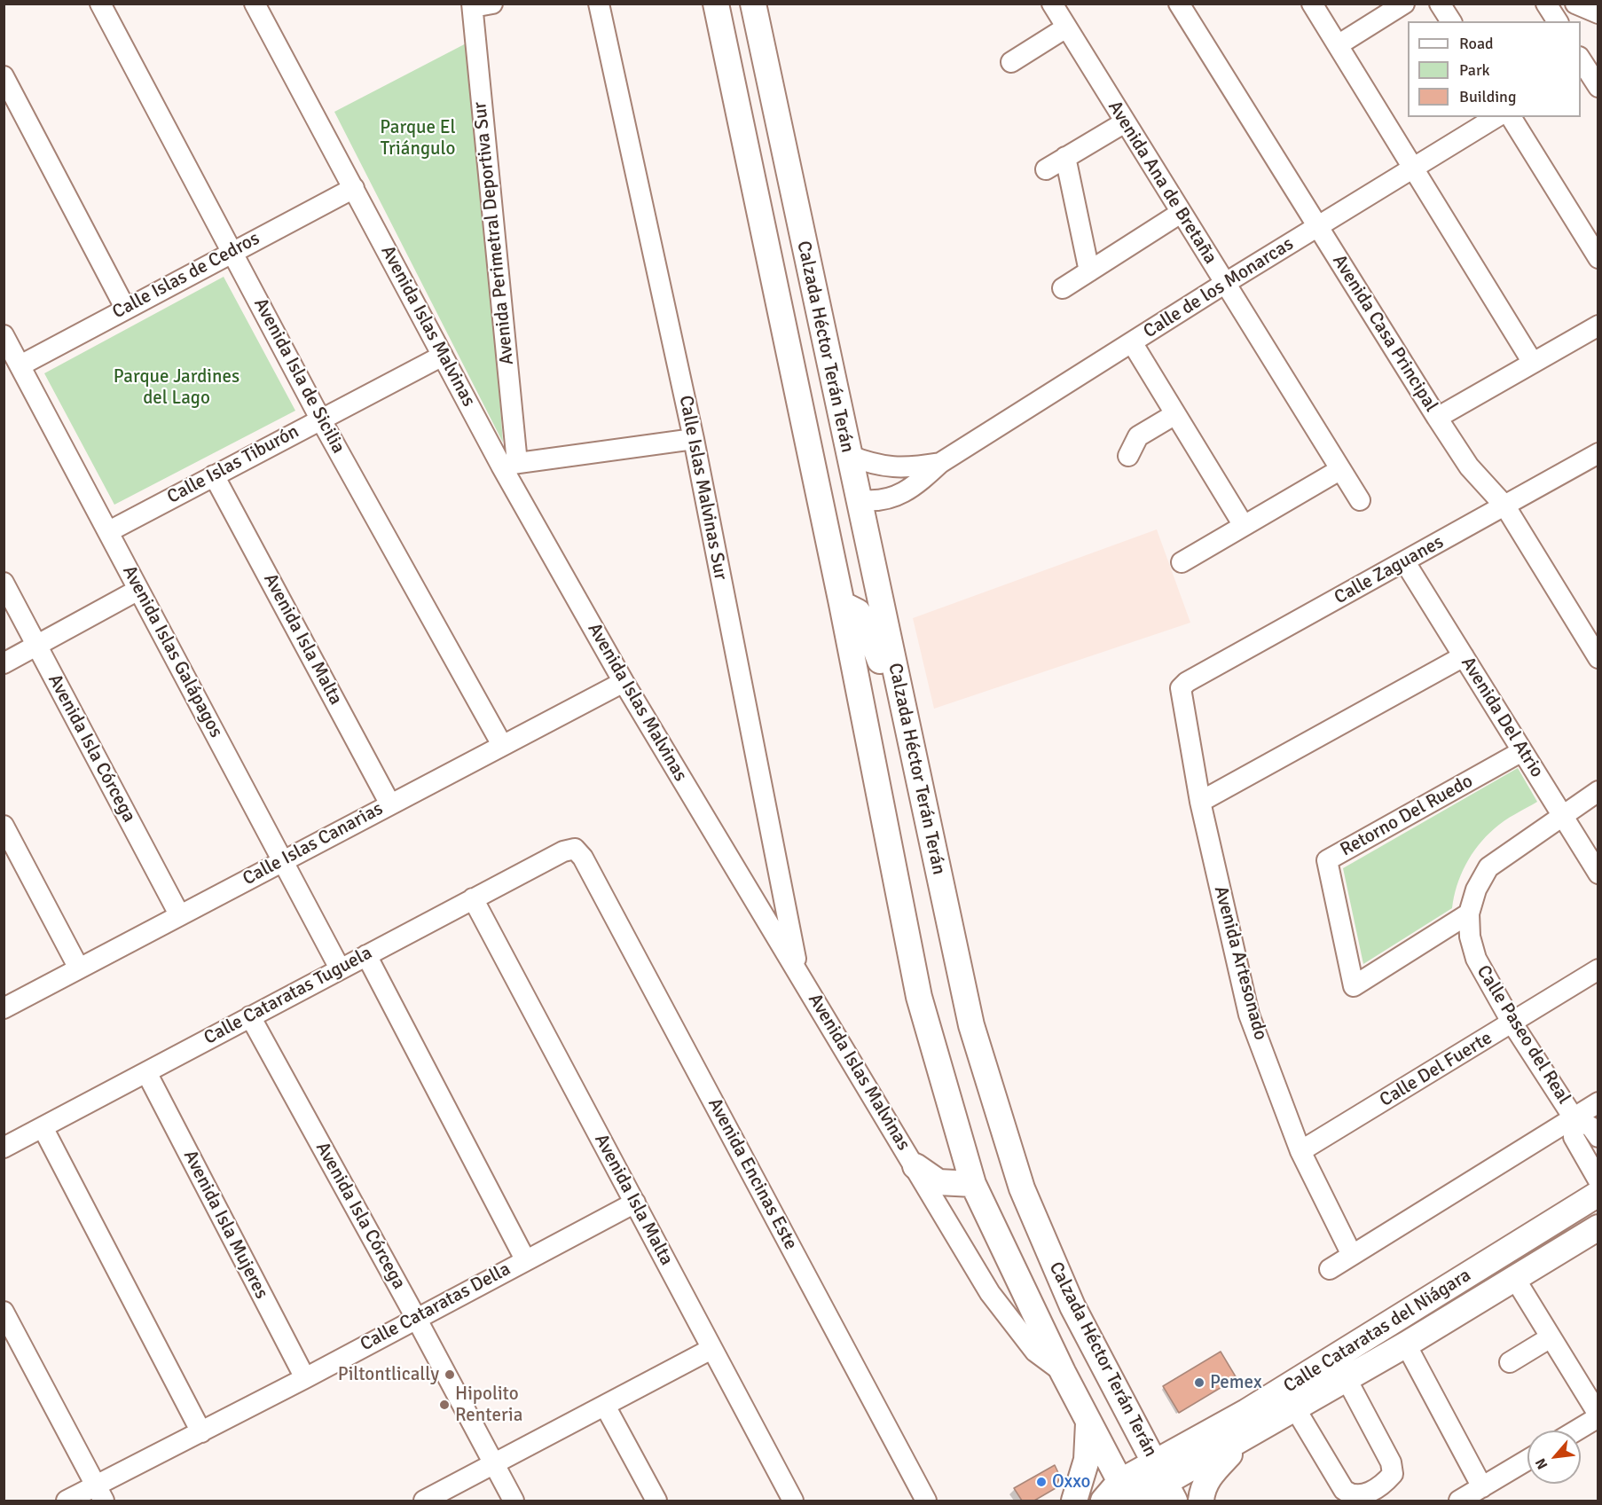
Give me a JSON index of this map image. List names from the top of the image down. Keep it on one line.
{"streets":{"main road":["Calzada Héctor Terán Terán","Calle Cataratas del Niágara"],"street":["Avenida Ana de Bretaña","Avenida Perimetral Deportiva Sur","Calle Islas de Cedros","Calle de los Monarcas","Avenida Islas Malvinas","Avenida Casa Principal","Avenida Isla de Sicilia","Calle Islas Tiburón","Calle Islas Malvinas Sur","Calle Zaguanes","Avenida Isla Malta","Avenida Islas Galápagos","Avenida Del Atrio","Avenida Isla Córcega","Retorno Del Ruedo","Calle Islas Canarias","Avenida Artesonado","Calle Cataratas Tuguela","Calle Paseo del Real","Calle Del Fuerte","Avenida Encinas Este","Avenida Isla Mujeres","Calle Cataratas Della"]},"crossings":[["Avenida Ana de Bretaña","Calle de los Monarcas"],["Avenida Perimetral Deportiva Sur","Avenida Islas Malvinas"],["Calle Islas de Cedros","Avenida Islas Malvinas"],["Calle Islas de Cedros","Avenida Isla de Sicilia"],["Calle Islas de Cedros","Avenida Islas Galápagos"],["Calle de los Monarcas","Avenida Casa Principal"],["Calle de los Monarcas","Calzada Héctor Terán Terán"],["Avenida Islas Malvinas","Calzada Héctor Terán Terán"],["Avenida Islas Malvinas","Calle Islas Tiburón"],["Avenida Islas Malvinas","Calle Islas Malvinas Sur"],["Avenida Islas Malvinas","Calle Islas Canarias"],["Avenida Casa Principal","Calle Zaguanes"],["Calzada Héctor Terán Terán","Calle Cataratas del Niágara"],["Avenida Isla de Sicilia","Calle Islas Tiburón"],["Avenida Isla de Sicilia","Calle Islas Canarias"],["Calle Islas Tiburón","Avenida Isla Malta"],["Calle Islas Tiburón","Avenida Islas Galápagos"],["Calle Zaguanes","Avenida Del Atrio"],["Calle Zaguanes","Avenida Artesonado"],["Avenida Isla Malta","Calle Islas Canarias"],["Avenida Isla Malta","Calle Cataratas Tuguela"],["Avenida Isla Malta","Calle Cataratas Della"],["Avenida Islas Galápagos","Calle Islas Canarias"],["Avenida Islas Galápagos","Calle Cataratas Tuguela"],["Avenida Del Atrio","Retorno Del Ruedo"],["Avenida Del Atrio","Calle Paseo del Real"],["Avenida Isla Córcega","Calle Islas Canarias"],["Avenida Isla Córcega","Calle Cataratas Tuguela"],["Avenida Isla Córcega","Calle Cataratas Della"],["Retorno Del Ruedo","Calle Paseo del Real"],["Avenida Artesonado","Calle Del Fuerte"],["Calle Cataratas Tuguela","Avenida Encinas Este"],["Calle Cataratas Tuguela","Avenida Isla Mujeres"],["Calle Paseo del Real","Calle Del Fuerte"],["Avenida Isla Mujeres","Calle Cataratas Della"]],"parks":["Parque El Triángulo","Parque Jardines del Lago"],"places":["Piltontlically","Pemex","Hipolito Renteria","Oxxo"],"legend":["Road","Park","Building"],"north":"bottom left"}
